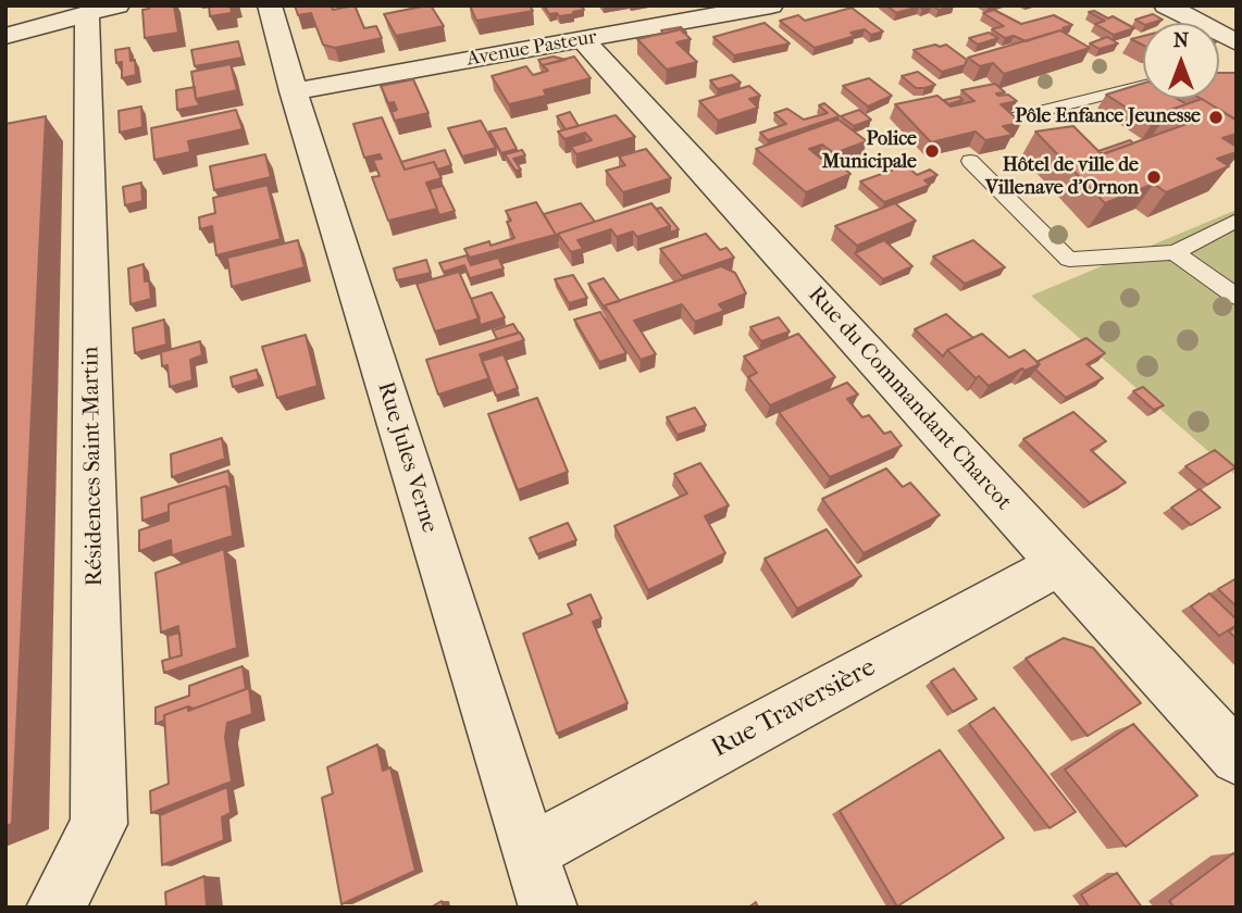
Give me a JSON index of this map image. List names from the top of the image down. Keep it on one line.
{"streets":{"street":["Avenue Pasteur","Rue du Commandant Charcot","Rue Jules Verne","Résidences Saint-Martin","Rue Traversière"]},"crossings":[["Avenue Pasteur","Rue du Commandant Charcot"],["Avenue Pasteur","Rue Jules Verne"],["Rue du Commandant Charcot","Rue Traversière"],["Rue Jules Verne","Rue Traversière"]],"places":["Pôle Enfance Jeunesse","Police Municipale","Hôtel de ville de Villenave d'Ornon"],"north":"top"}
